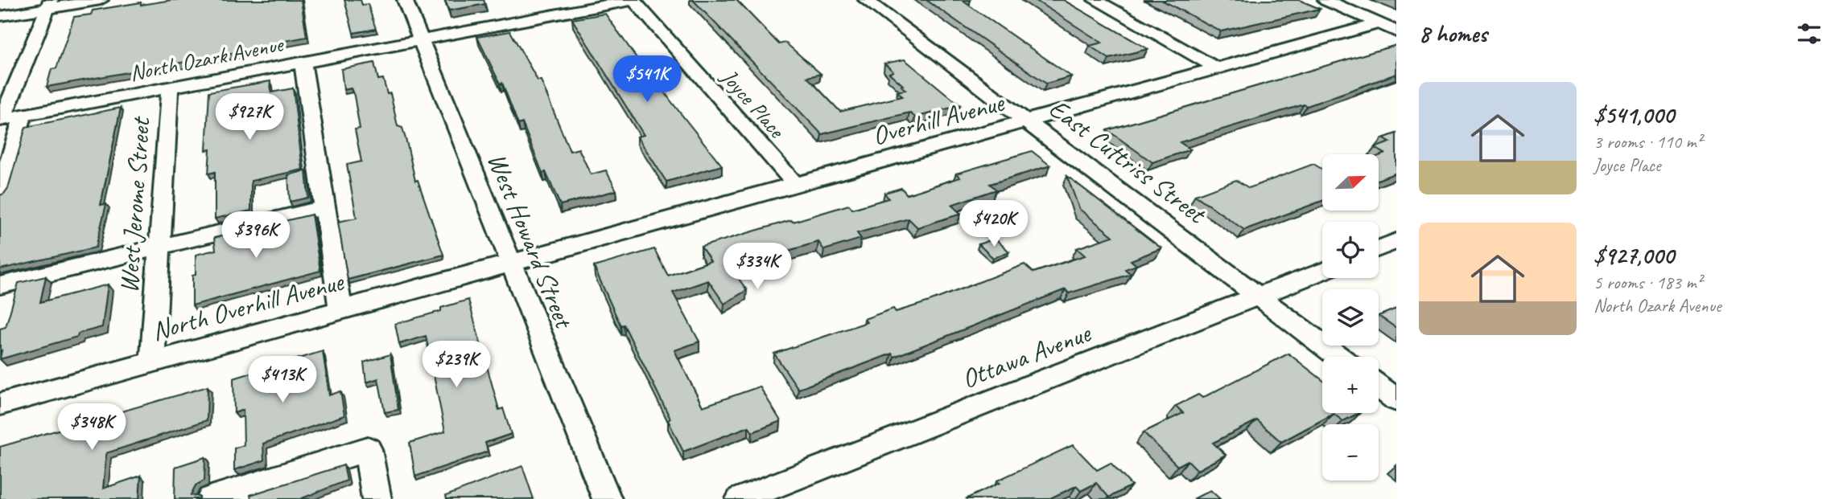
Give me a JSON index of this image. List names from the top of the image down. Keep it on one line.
{"streets":{"street":["North Ozark Avenue","Joyce Place","Overhill Avenue","East Cuttriss Street","West Jerome Street","West Howard Street","North Overhill Avenue","Ottawa Avenue"]},"crossings":[["North Ozark Avenue","Joyce Place"],["North Ozark Avenue","West Jerome Street"],["North Ozark Avenue","West Howard Street"],["Joyce Place","Overhill Avenue"],["Overhill Avenue","East Cuttriss Street"],["Overhill Avenue","West Howard Street"],["Overhill Avenue","North Overhill Avenue"],["East Cuttriss Street","Ottawa Avenue"],["West Jerome Street","North Overhill Avenue"],["West Howard Street","North Overhill Avenue"]],"north":"top right","page":{"heading":"8 homes","price":["$541K","$927K","$420K","$396K","$334K","$239K","$413K","$348K"],"list":[{"name":"$541,000","note":"3 rooms · 110 m² · Joyce Place"},{"name":"$927,000","note":"5 rooms · 183 m² · North Ozark Avenue"}],"map_buttons":["+","−"]}}
